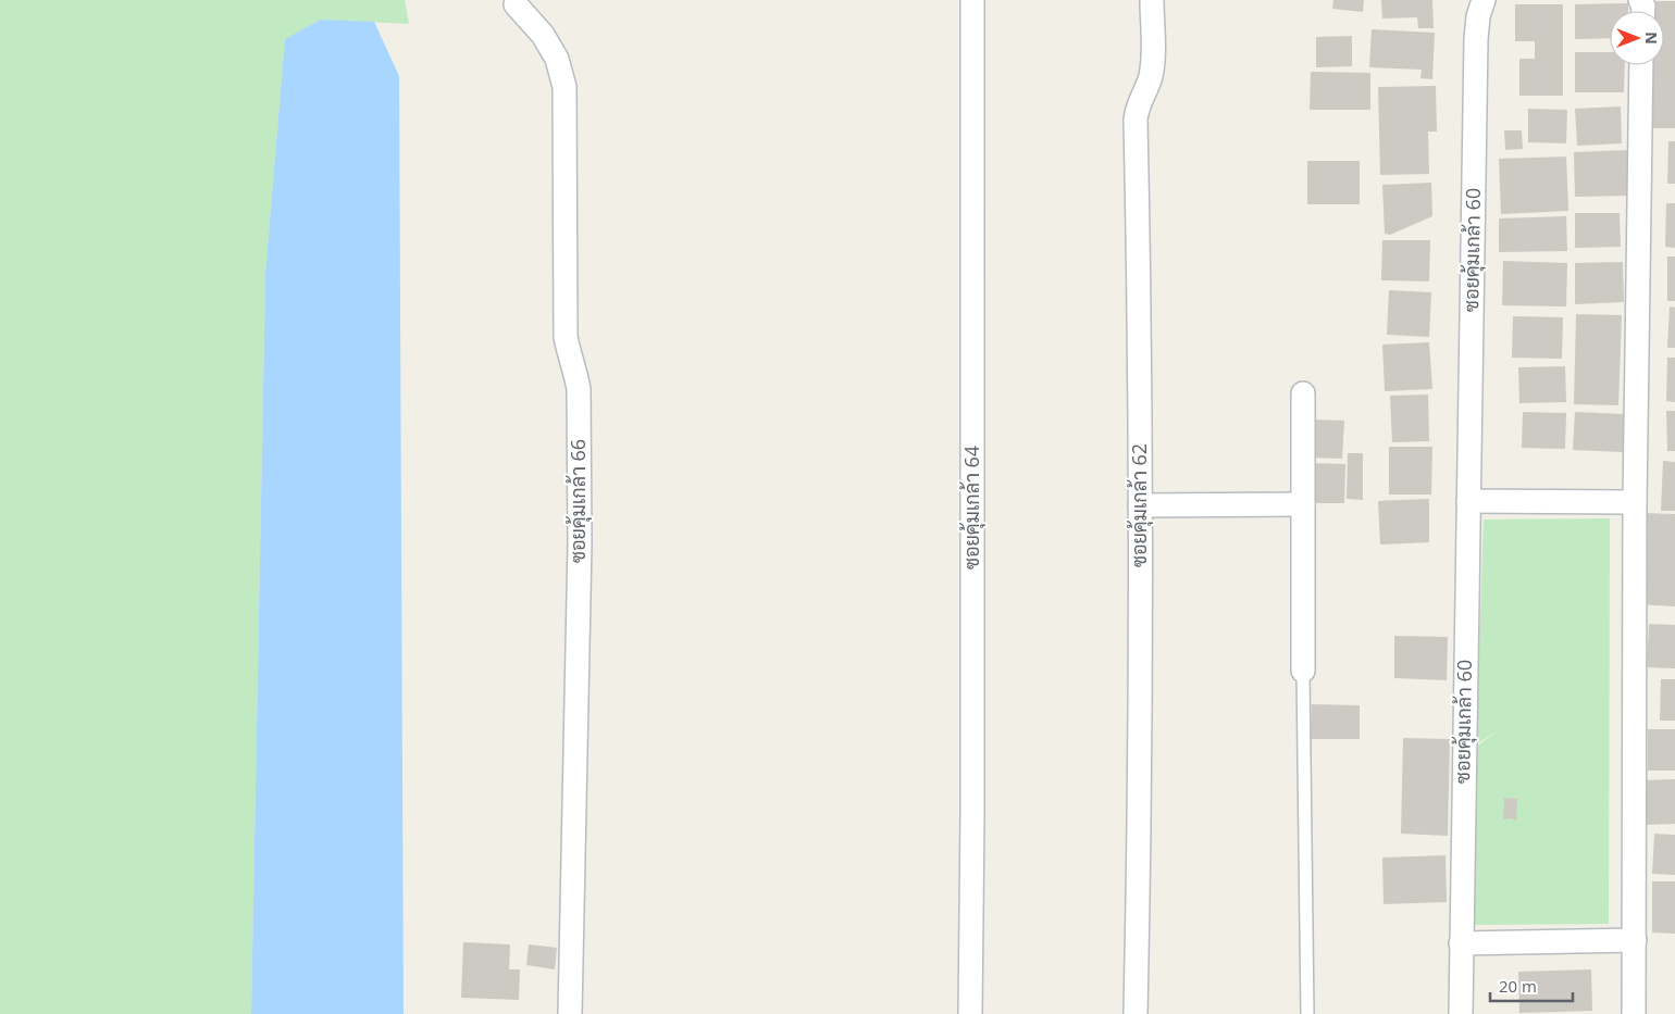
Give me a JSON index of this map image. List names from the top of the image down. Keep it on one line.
{"streets":{"street":["ซอยคุ้มเกล้า 60","ซอยคุ้มเกล้า 66","ซอยคุ้มเกล้า 62","ซอยคุ้มเกล้า 64"]},"scale_bar":"20 m","north":"right"}
